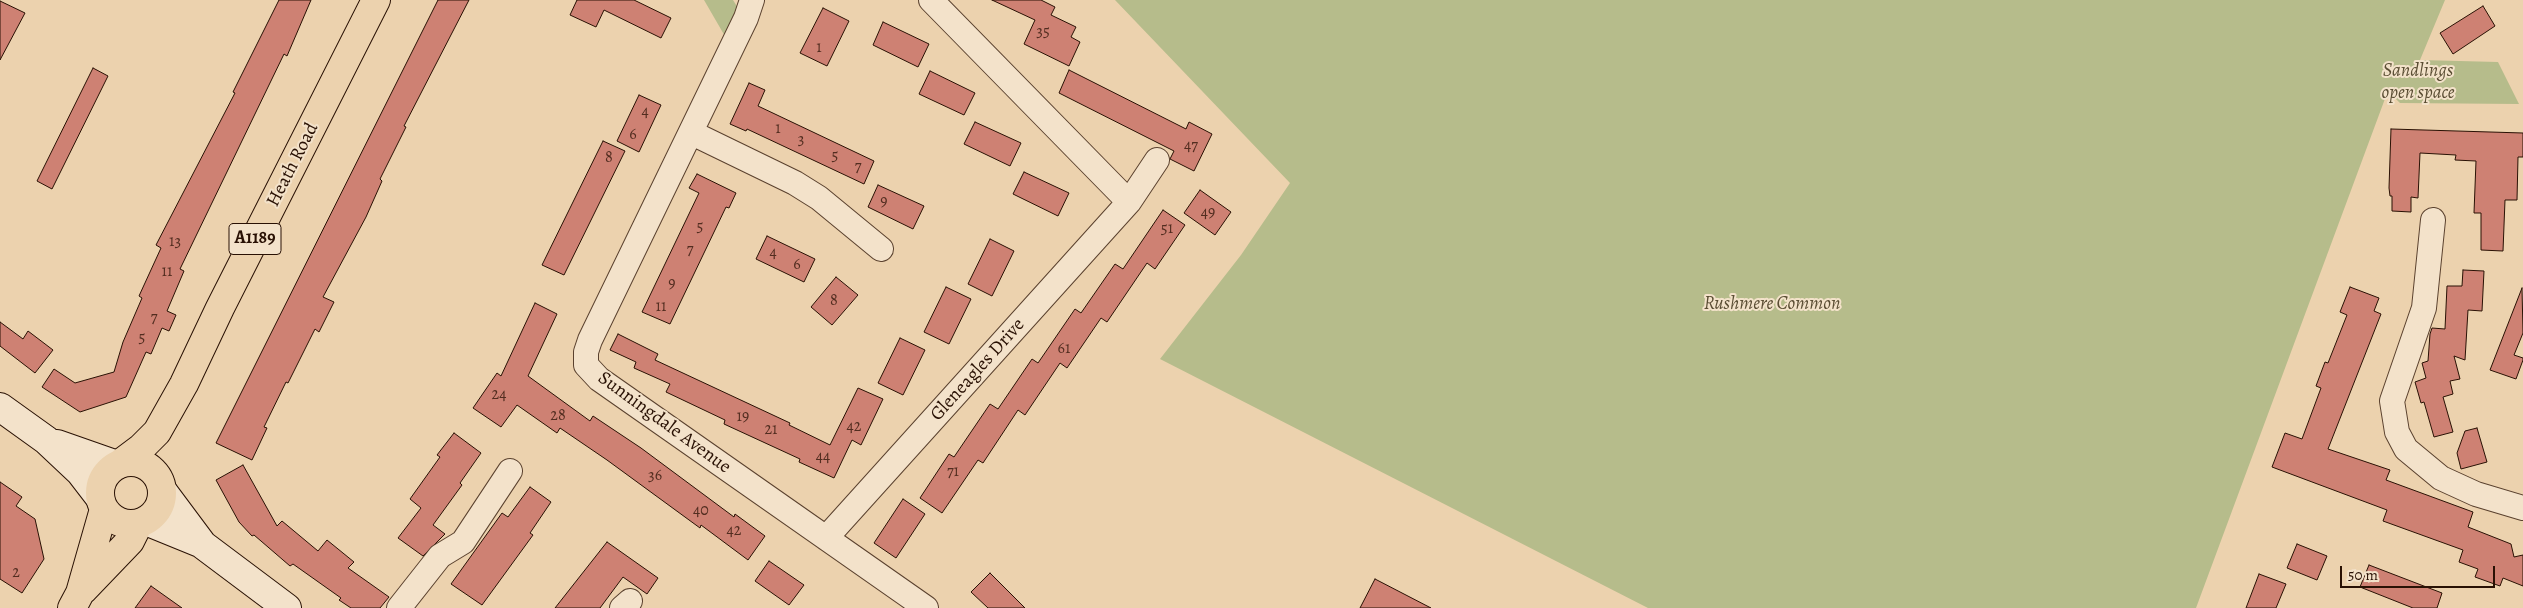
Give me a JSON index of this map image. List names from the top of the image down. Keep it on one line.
{"streets":{"main road":["Heath Road","A1189"],"street":["Gleneagles Drive","Sunningdale Avenue"]},"crossings":[["Gleneagles Drive","Sunningdale Avenue"]],"parks":["Sandlings open space","Rushmere Common"],"house_numbers":["35","1","4","1","6","3","47","5","8","7","9","49","5","51","13","7","4","6","11","9","8","11","7","5","61","24","28","19","42","21","44","71","36","40","42","2"],"scale_bar":"50 m"}
